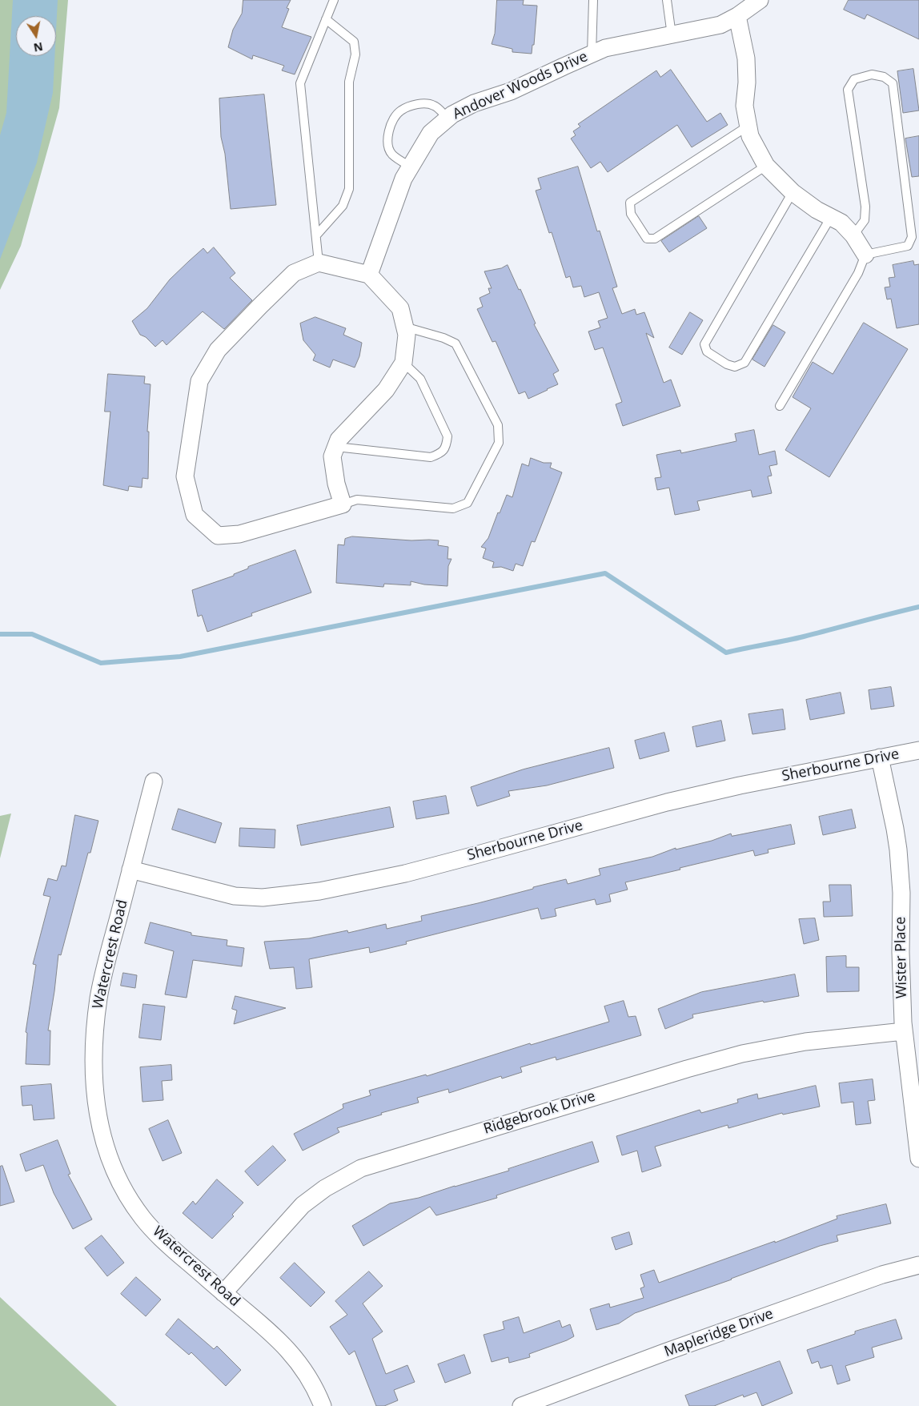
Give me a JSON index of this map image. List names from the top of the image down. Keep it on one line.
{"streets":{"street":["Andover Woods Drive","Sherbourne Drive","Watercrest Road","Wister Place","Ridgebrook Drive","Mapleridge Drive"]},"crossings":[["Sherbourne Drive","Watercrest Road"],["Sherbourne Drive","Wister Place"],["Watercrest Road","Ridgebrook Drive"],["Wister Place","Ridgebrook Drive"]],"north":"bottom"}
